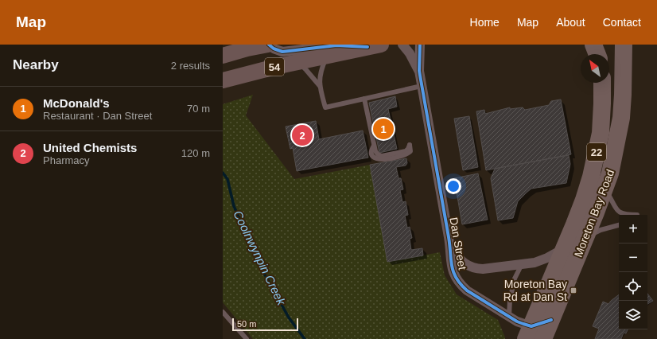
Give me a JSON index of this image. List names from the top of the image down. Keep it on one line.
{"streets":{"highway":["22","Moreton Bay Road"],"main road":["54"],"street":["Dan Street"]},"crossings":[["Moreton Bay Road","Dan Street"]],"water":["Coolnwynpin Creek"],"places":{"transit":["Moreton Bay Rd at Dan St"]},"scale_bar":"50 m","north":"top left","page":{"header":"Map","nav":["Home","Map","About","Contact"],"heading":["Nearby","2 results"],"list":[{"mark":"1","name":"McDonald's","note":"Restaurant · Dan Street","value":"70 m"},{"mark":"2","name":"United Chemists","note":"Pharmacy","value":"120 m"}],"pins":["1","2"],"map_buttons":["+","−"],"scale":"50 m"}}
